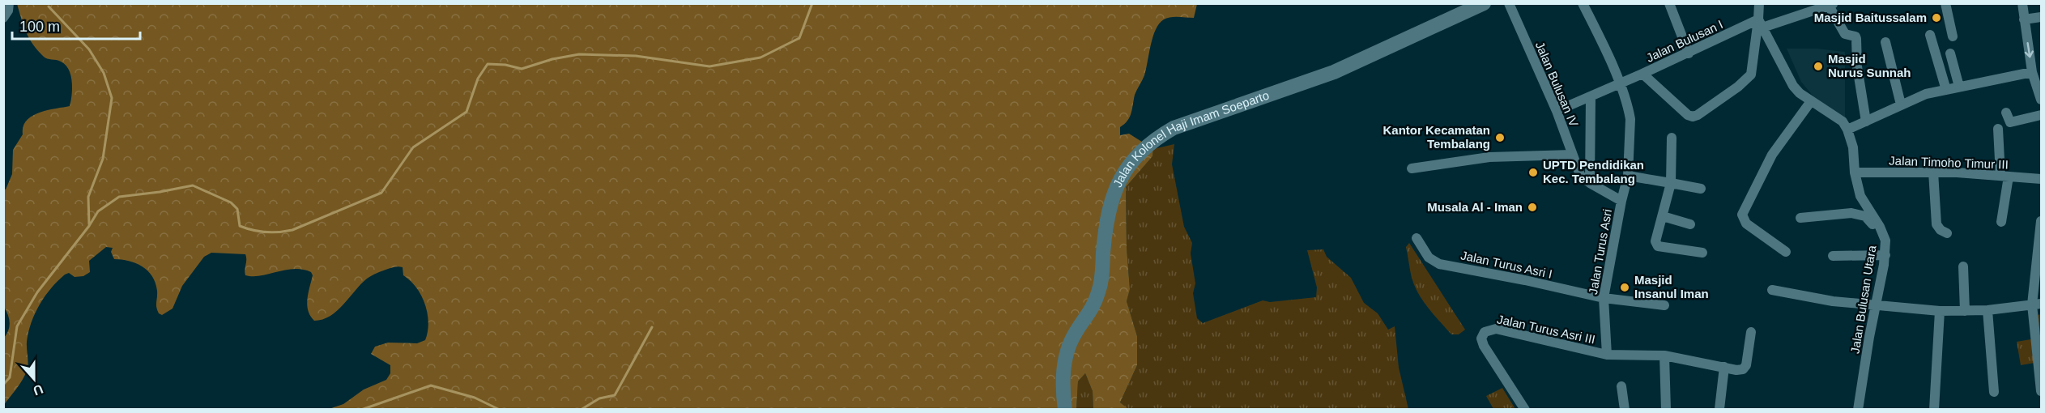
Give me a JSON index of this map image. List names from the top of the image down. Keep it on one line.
{"streets":{"main road":["Jalan Kolonel Haji Imam Soeparto"],"street":["Jalan Bulusan I","Jalan Bulusan IV","Jalan Timoho Timur III","Jalan Turus Asri","Jalan Turus Asri I","Jalan Bulusan Utara","Jalan Turus Asri III"]},"crossings":[["Jalan Bulusan I","Jalan Bulusan IV"],["Jalan Bulusan IV","Jalan Turus Asri"],["Jalan Timoho Timur III","Jalan Bulusan Utara"],["Jalan Turus Asri","Jalan Turus Asri I"],["Jalan Turus Asri","Jalan Turus Asri III"]],"places":["Masjid Baitussalam","Masjid Nurus Sunnah","Kantor Kecamatan Tembalang","UPTD Pendidikan Kec. Tembalang","Musala Al - Iman","Masjid Insanul Iman"],"scale_bar":"100 m","north":"bottom"}
